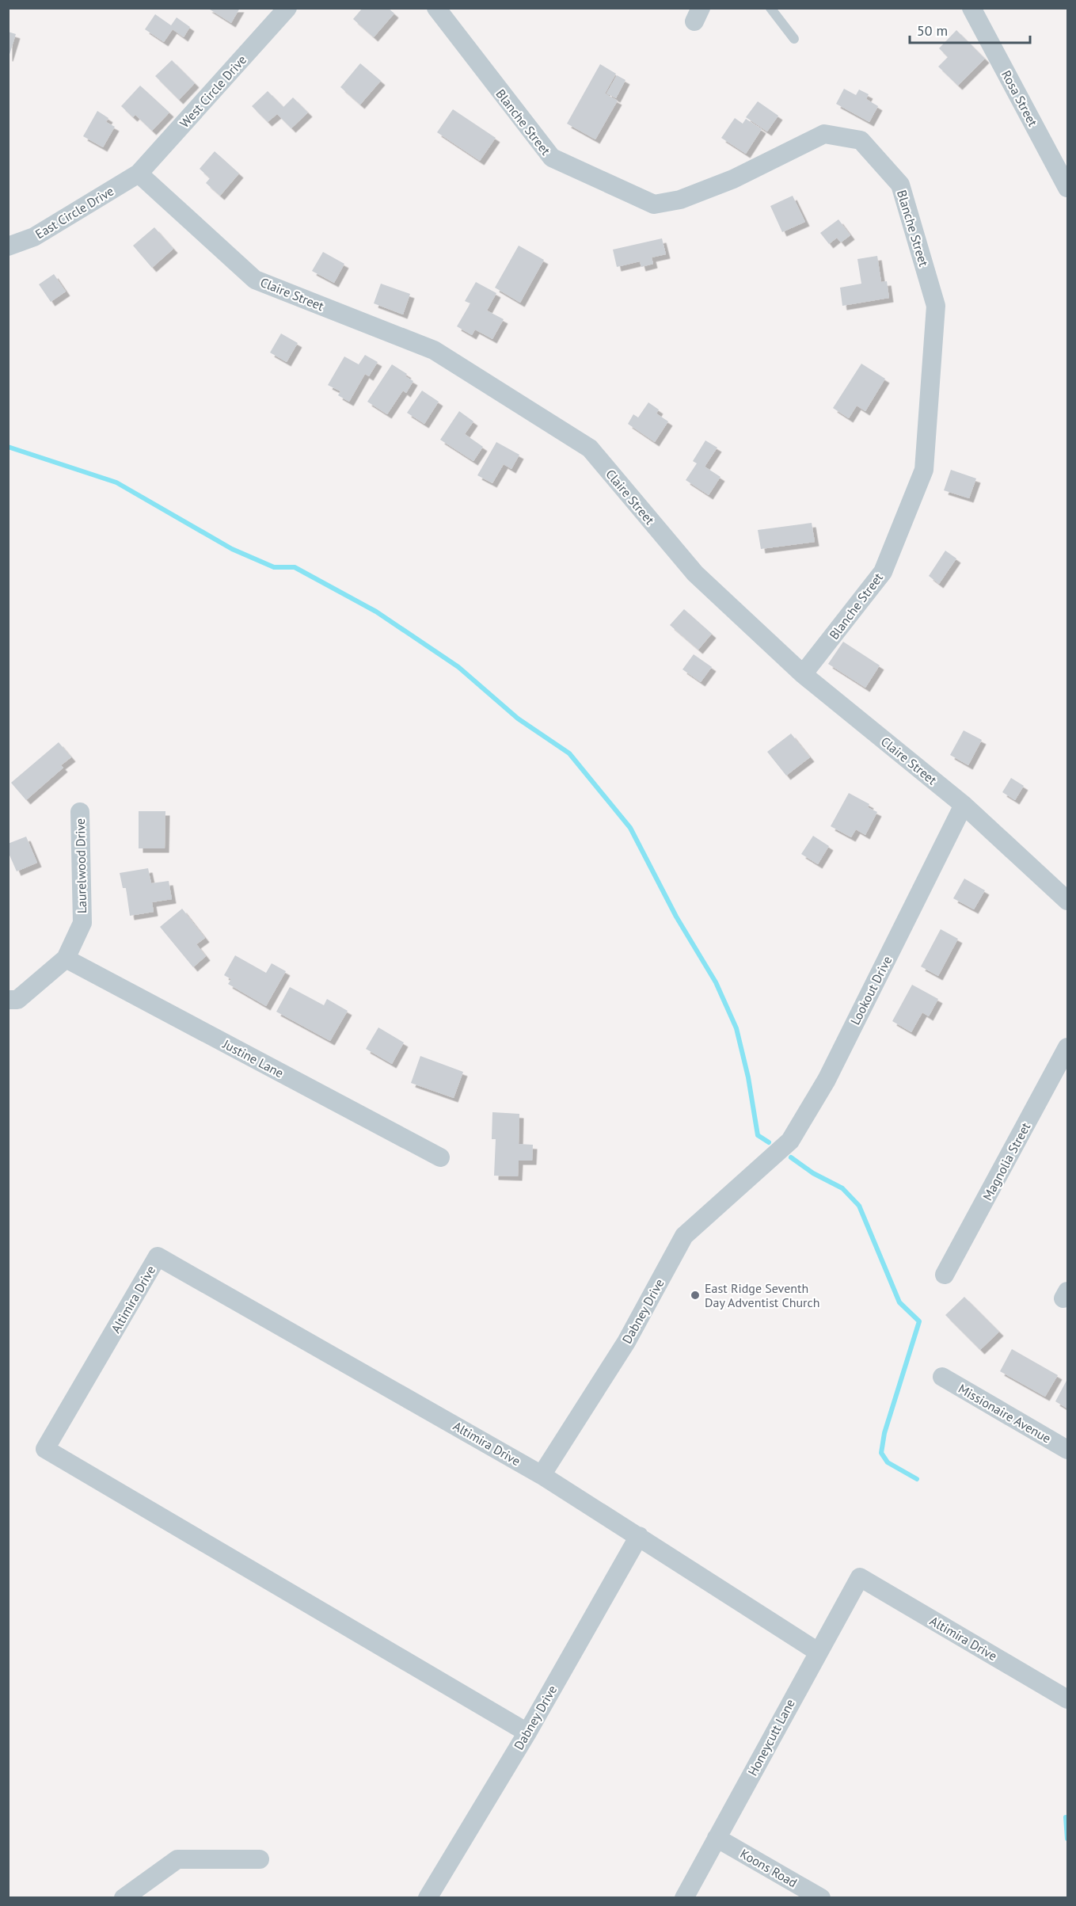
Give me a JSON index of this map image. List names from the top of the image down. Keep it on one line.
{"streets":{"street":["West Circle Drive","Rosa Street","Blanche Street","East Circle Drive","Claire Street","Laurelwood Drive","Lookout Drive","Justine Lane","Magnolia Street","Altimira Drive","Dabney Drive","Missionaire Avenue","Honeycutt Lane","Koons Road"]},"crossings":[["West Circle Drive","East Circle Drive"],["West Circle Drive","Claire Street"],["Blanche Street","Claire Street"],["East Circle Drive","Claire Street"],["Claire Street","Lookout Drive"],["Laurelwood Drive","Justine Lane"],["Lookout Drive","Dabney Drive"],["Altimira Drive","Dabney Drive"],["Altimira Drive","Honeycutt Lane"],["Honeycutt Lane","Koons Road"]],"places":["East Ridge Seventh Day Adventist Church"],"scale_bar":"50 m"}
